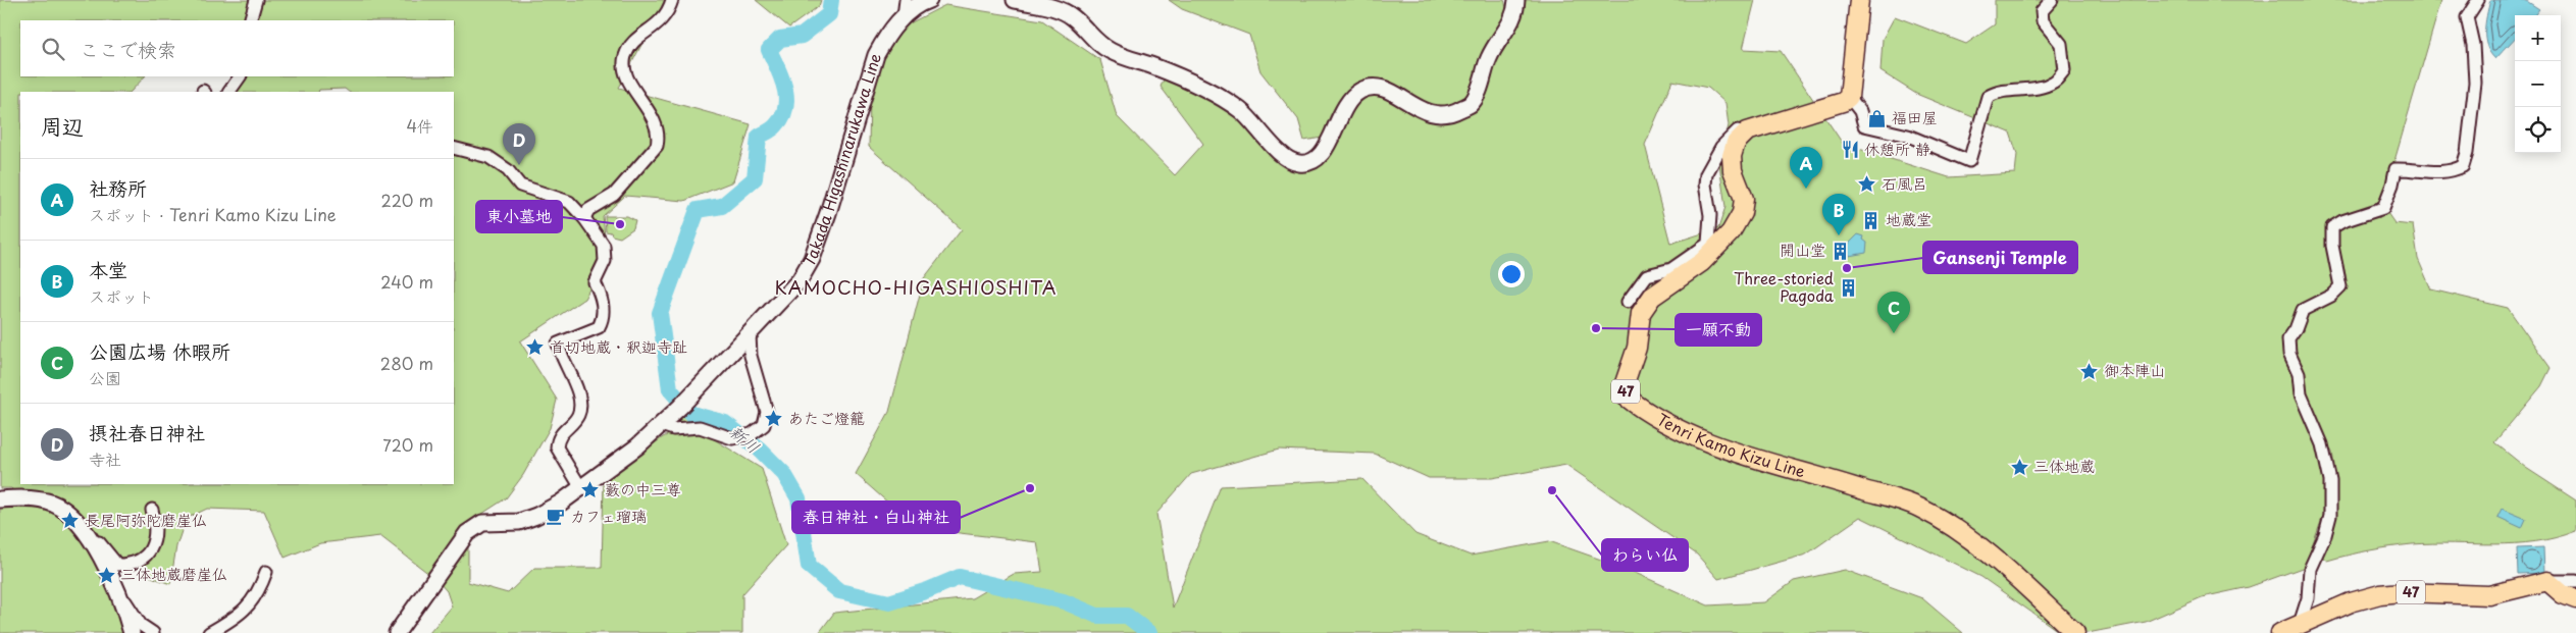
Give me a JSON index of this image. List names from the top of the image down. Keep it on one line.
{"streets":{"main road":["Takada Higashinarukawa Line","47","Tenri Kamo Kizu Line"]},"districts":["KAMOCHO-HIGASHIOSHITA"],"water":["新川"],"places":{"shop":["福田屋"],"restaurant":["休憩所 静"],"place":["石風呂","首切地蔵・釈迦寺趾","御本陣山","あたご燈籠","三体地蔵","藪の中三尊","長尾阿弥陀磨崖仏","三体地蔵磨崖仏"],"building":["地蔵堂","開山堂","Three-storied Pagoda"],"other":["東小墓地","Gansenji Temple","一願不動","春日神社・白山神社","わらい仏"],"cafe":["カフェ瑠璃"]},"page":{"map_buttons":["+","−"],"search":"ここで検索","heading":["周辺","4件"],"pins":["D","A","B","C"],"list":[{"mark":"A","name":"社務所","note":"スポット · Tenri Kamo Kizu Line","value":"220 m"},{"mark":"B","name":"本堂","note":"スポット","value":"240 m"},{"mark":"C","name":"公園広場 休暇所","note":"公園","value":"280 m"},{"mark":"D","name":"摂社春日神社","note":"寺社","value":"720 m"}]}}
